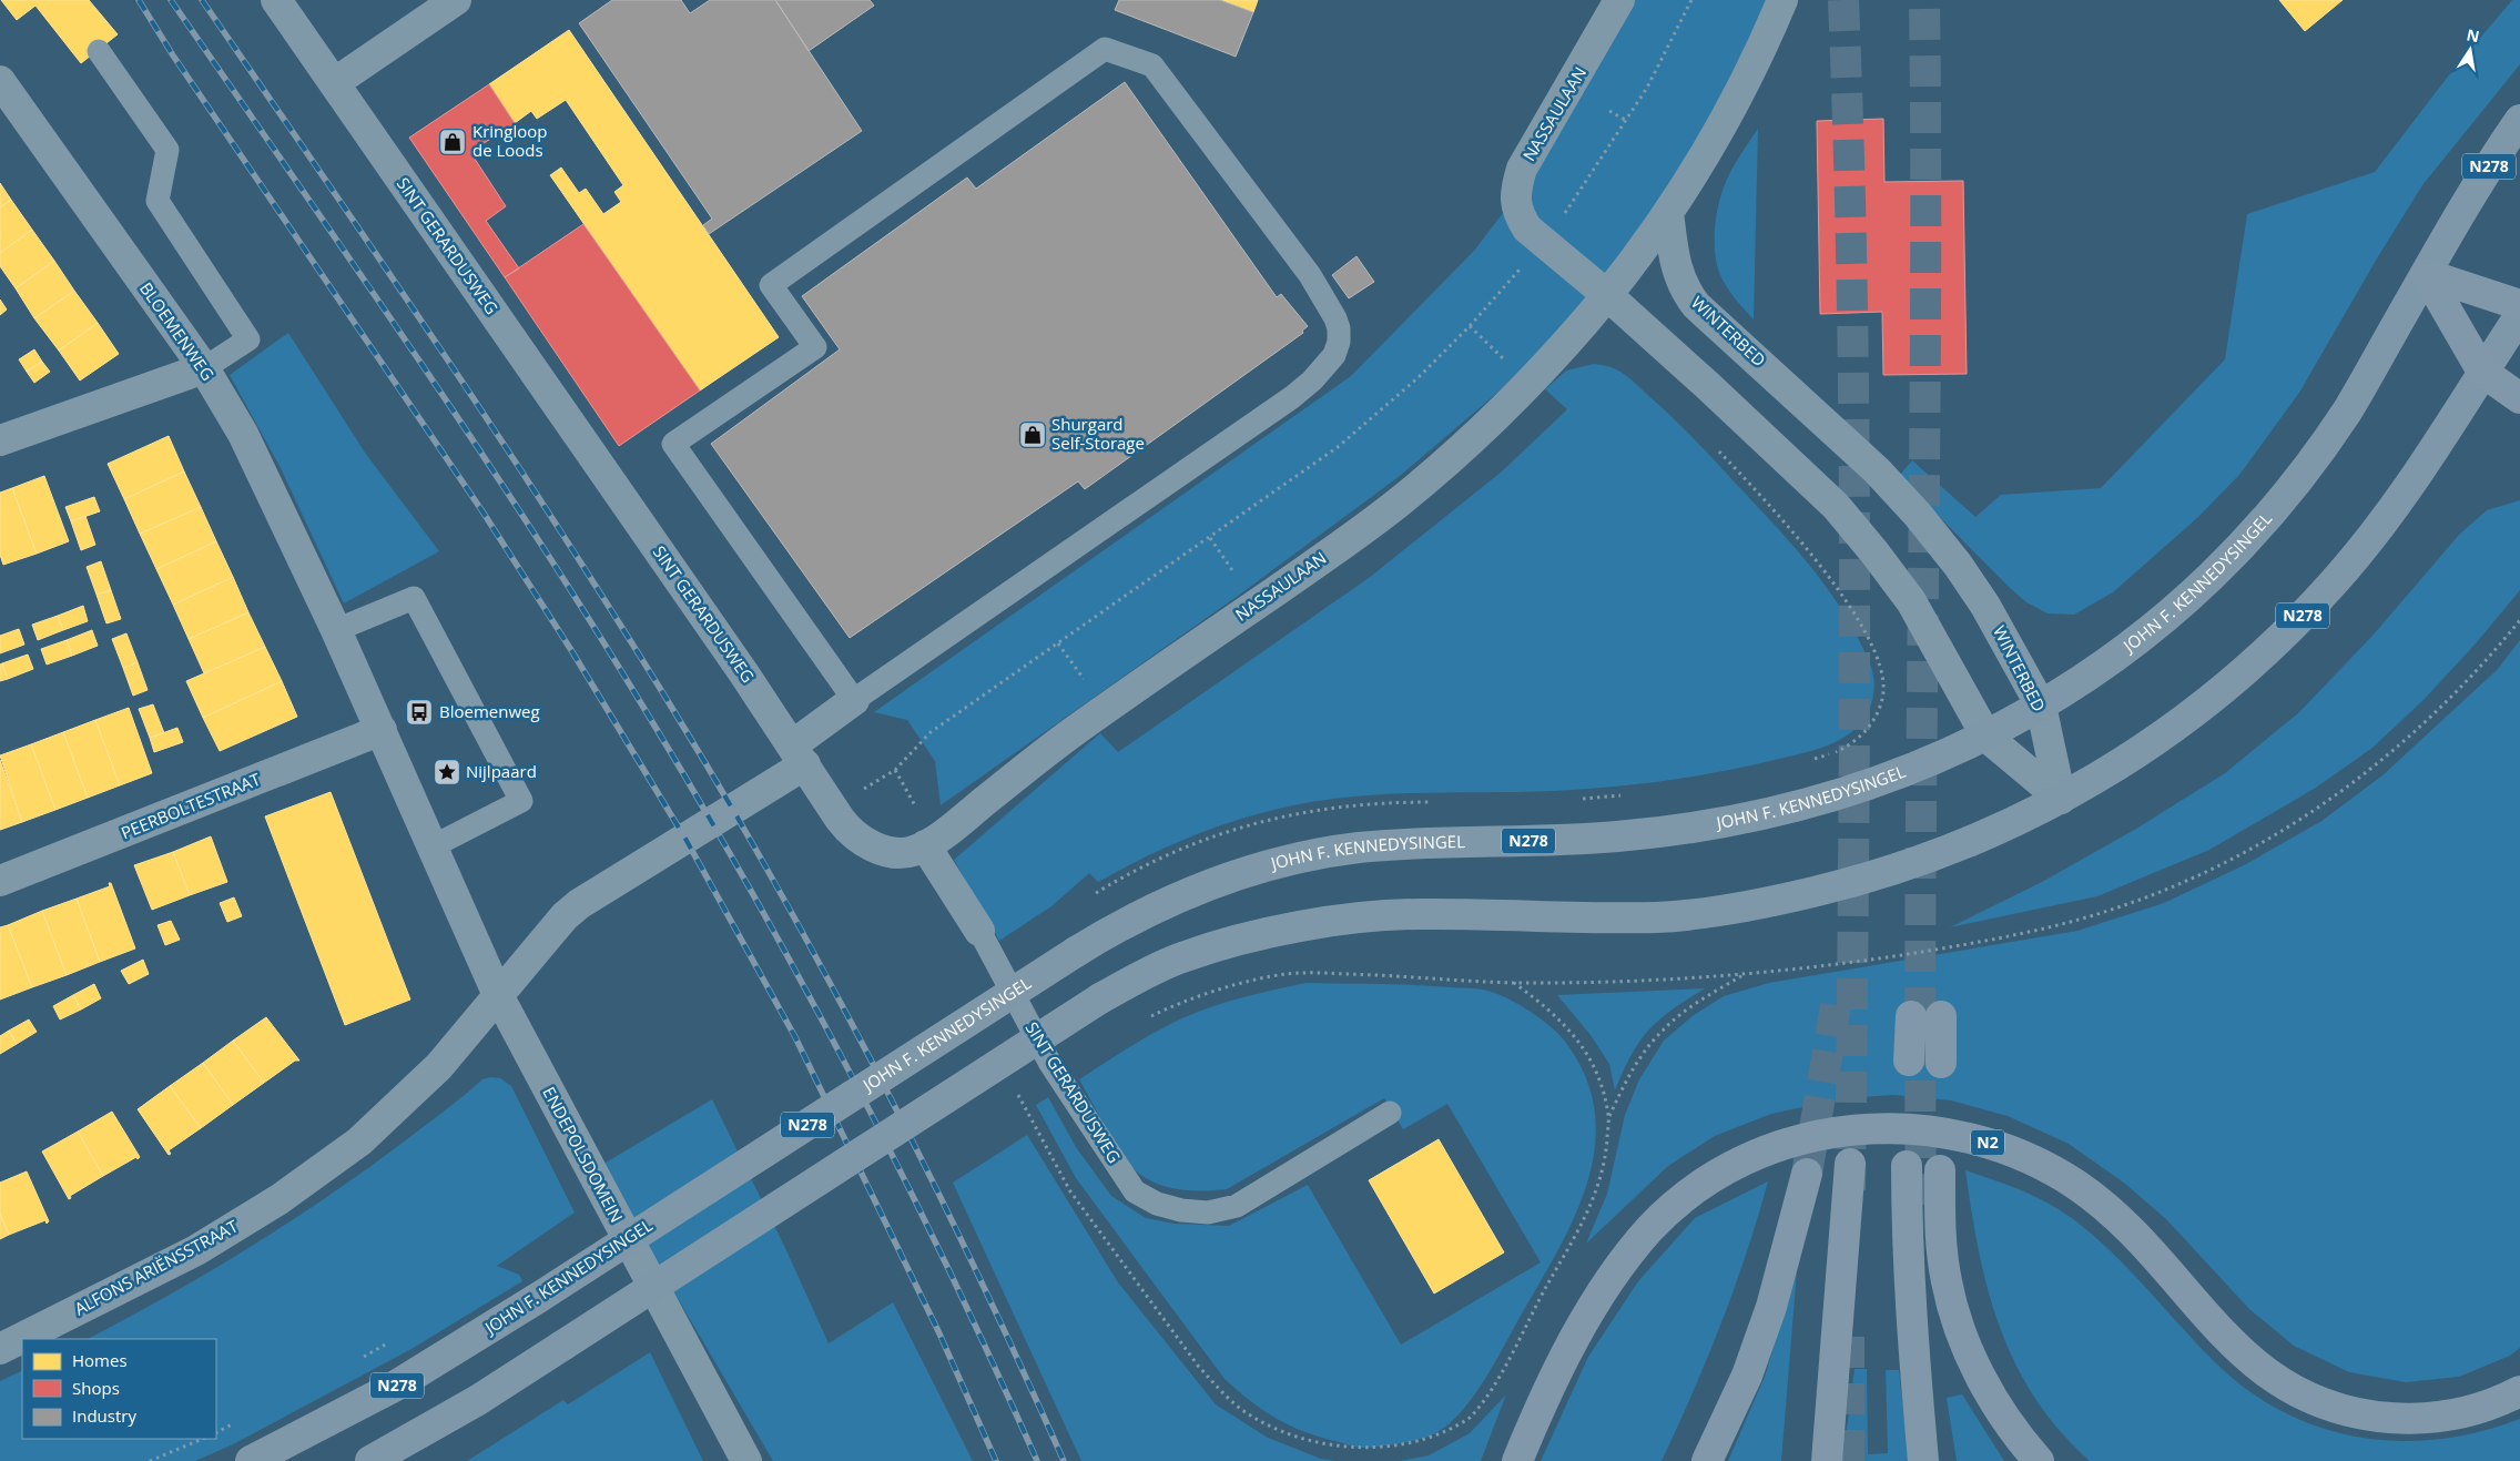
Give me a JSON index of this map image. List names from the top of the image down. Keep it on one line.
{"streets":{"highway":["N2"],"main road":["N278","JOHN F. KENNEDYSINGEL"],"street":["NASSAULAAN","SINT GERARDUSWEG","BLOEMENWEG","WINTERBED","PEERBOLTESTRAAT","ENDEPOLSDOMEIN","ALFONS ARIËNSSTRAAT"]},"crossings":[["NASSAULAAN","SINT GERARDUSWEG"],["NASSAULAAN","WINTERBED"],["N278","WINTERBED"],["N278","JOHN F. KENNEDYSINGEL"],["SINT GERARDUSWEG","ALFONS ARIËNSSTRAAT"],["BLOEMENWEG","PEERBOLTESTRAAT"],["BLOEMENWEG","ENDEPOLSDOMEIN"],["BLOEMENWEG","ALFONS ARIËNSSTRAAT"],["WINTERBED","JOHN F. KENNEDYSINGEL"],["ENDEPOLSDOMEIN","ALFONS ARIËNSSTRAAT"]],"places":{"shop":["Kringloop de Loods","Shurgard Self-Storage"],"bus stop":["Bloemenweg"],"place":["Nijlpaard"]},"legend":["Homes","Shops","Industry"],"north":"top"}
